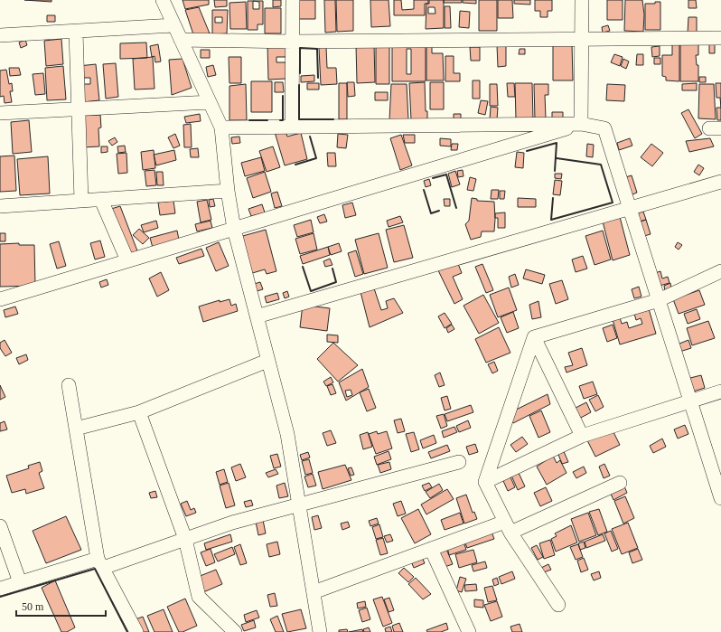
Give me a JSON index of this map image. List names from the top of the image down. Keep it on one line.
{"scale_bar":"50 m"}
